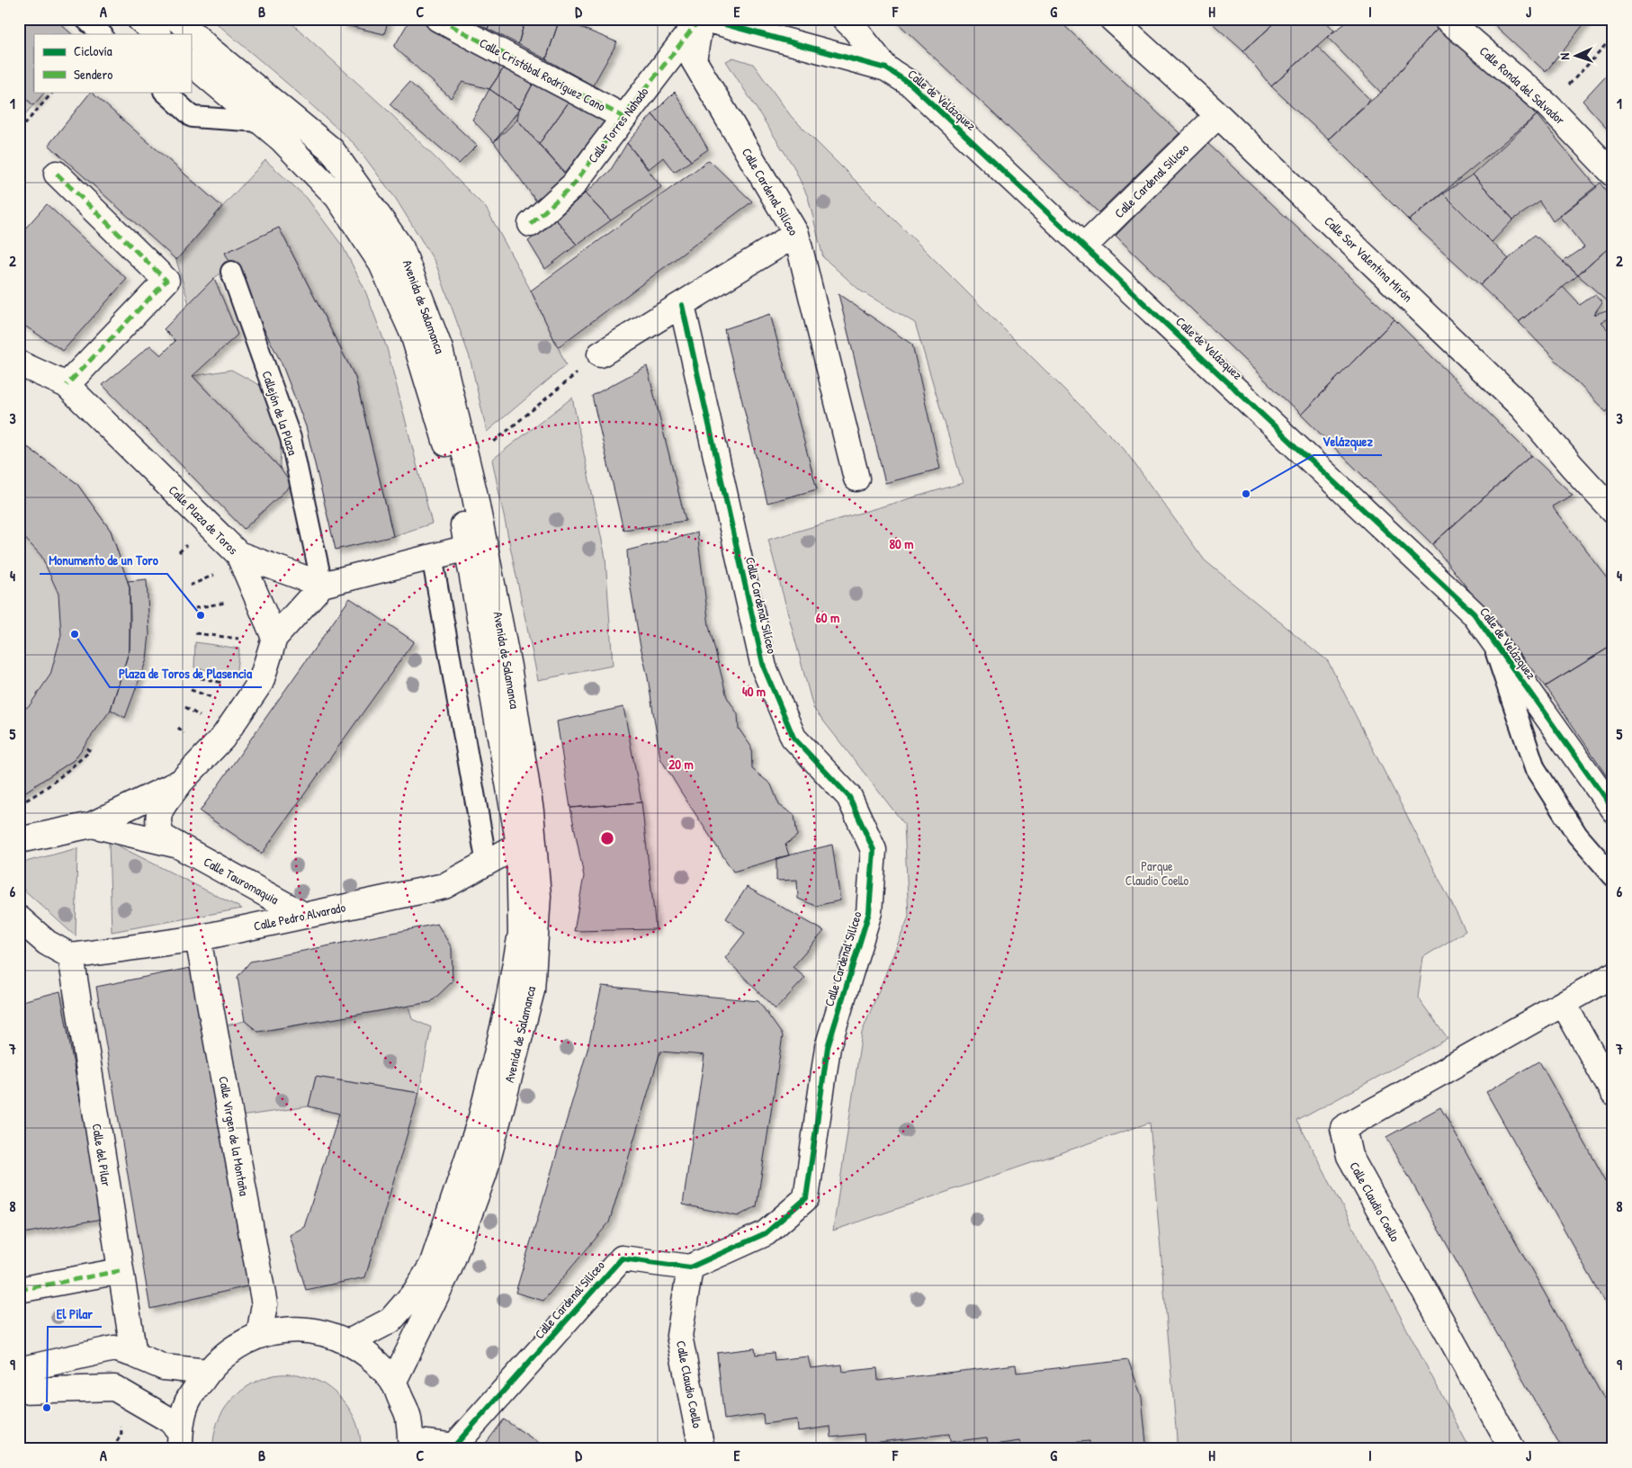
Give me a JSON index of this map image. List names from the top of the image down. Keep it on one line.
{"streets":{"street":["Calle Cristóbal Rodríguez Cano","Calle Ronda del Salvador","Calle de Velázquez","Calle Torres Nahado","Calle Cardenal Siliceo","Calle Cardenal Silíceo","Calle Sor Valentina Mirón","Avenida de Salamanca","Calle Plaza de Toros","Calle Tauromaquia","Calle Pedro Alvarado","Calle Virgen de la Montaña","Calle del Pilar","Calle Claudio Coello"],"lane":["Callejón de la Plaza"]},"crossings":[["Calle Cristóbal Rodríguez Cano","Calle Torres Nahado"],["Calle de Velázquez","Calle Cardenal Siliceo"],["Calle Torres Nahado","Calle Cardenal Silíceo"],["Calle Cardenal Siliceo","Calle Sor Valentina Mirón"],["Calle Cardenal Silíceo","Calle Claudio Coello"],["Avenida de Salamanca","Calle Pedro Alvarado"],["Calle Tauromaquia","Calle Pedro Alvarado"],["Calle Pedro Alvarado","Calle Virgen de la Montaña"],["Calle Pedro Alvarado","Calle del Pilar"]],"parks":["Parque Claudio Coello"],"places":["Velázquez","Monumento de un Toro","Plaza de Toros de Plasencia","El Pilar"],"legend":["Ciclovía","Sendero"],"north":"left","grid":{"columns":["A","B","C","D","E","F","G","H","I","J"],"rows":["1","2","3","4","5","6","7","8","9"]},"rings":["80 m","60 m","40 m","20 m"]}
